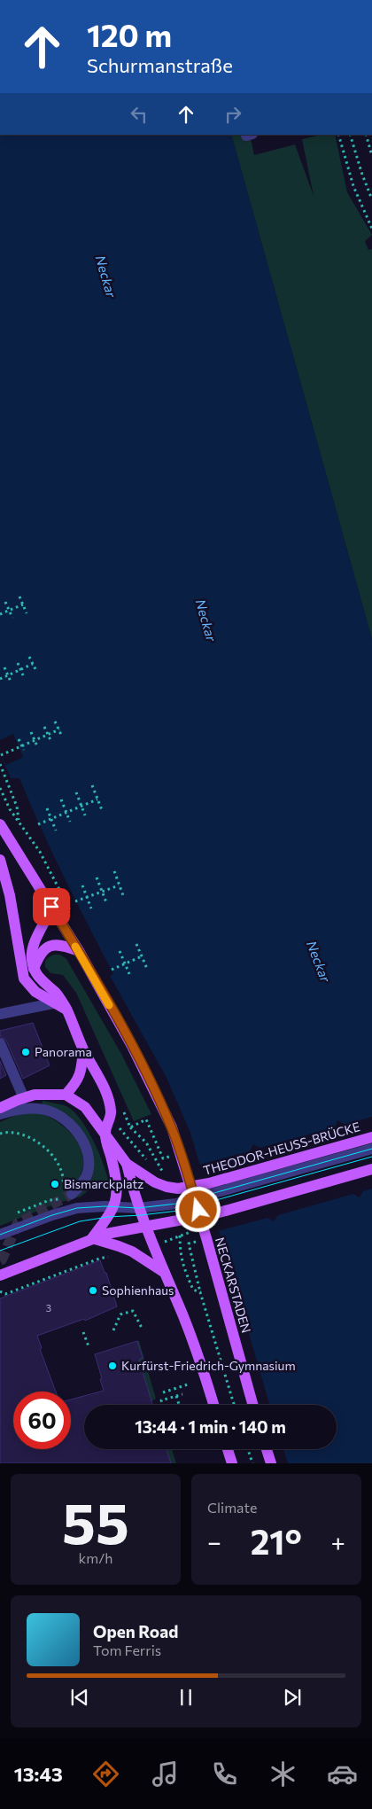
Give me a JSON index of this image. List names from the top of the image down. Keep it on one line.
{"streets":{"main road":["THEODOR-HEUSS-BRÜCKE","NECKARSTADEN"]},"water":["Neckar"],"places":["Panorama","Bismarckplatz","Sophienhaus","Kurfürst-Friedrich-Gymnasium"],"house_numbers":["3"],"page":{"turn":["120 m","Schurmanstraße"],"limit":"60","trip":"13:44 · 1 min · 140 m","tile":[["55","km/h"],"Climate"],"heat":["−","21°","+"],"song":["Open Road","Tom Ferris"],"tabs":"13:43"}}
